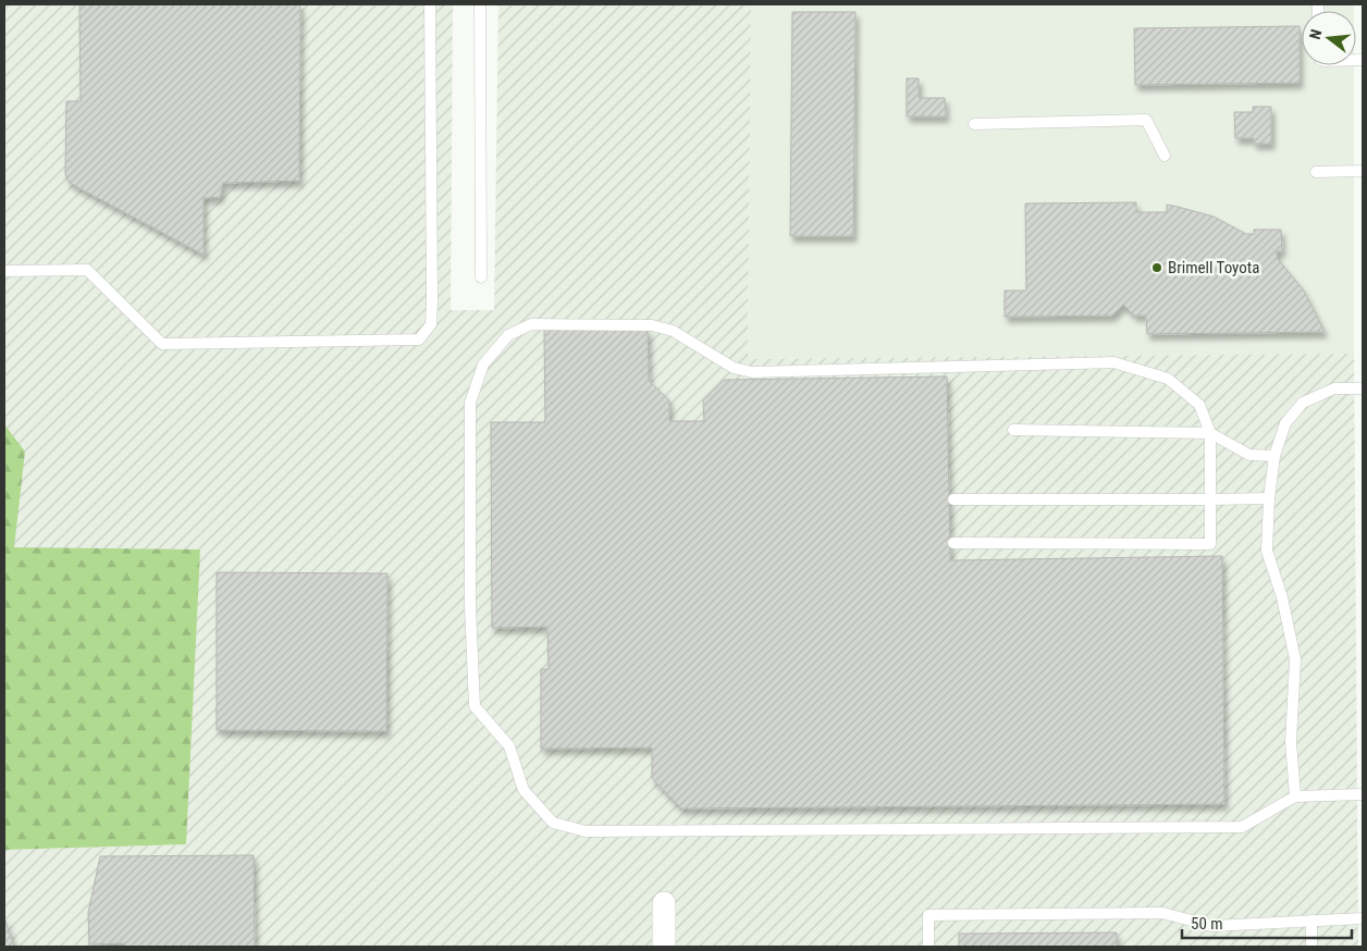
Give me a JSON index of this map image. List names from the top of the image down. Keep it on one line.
{"places":["Brimell Toyota"],"scale_bar":"50 m","north":"left"}
